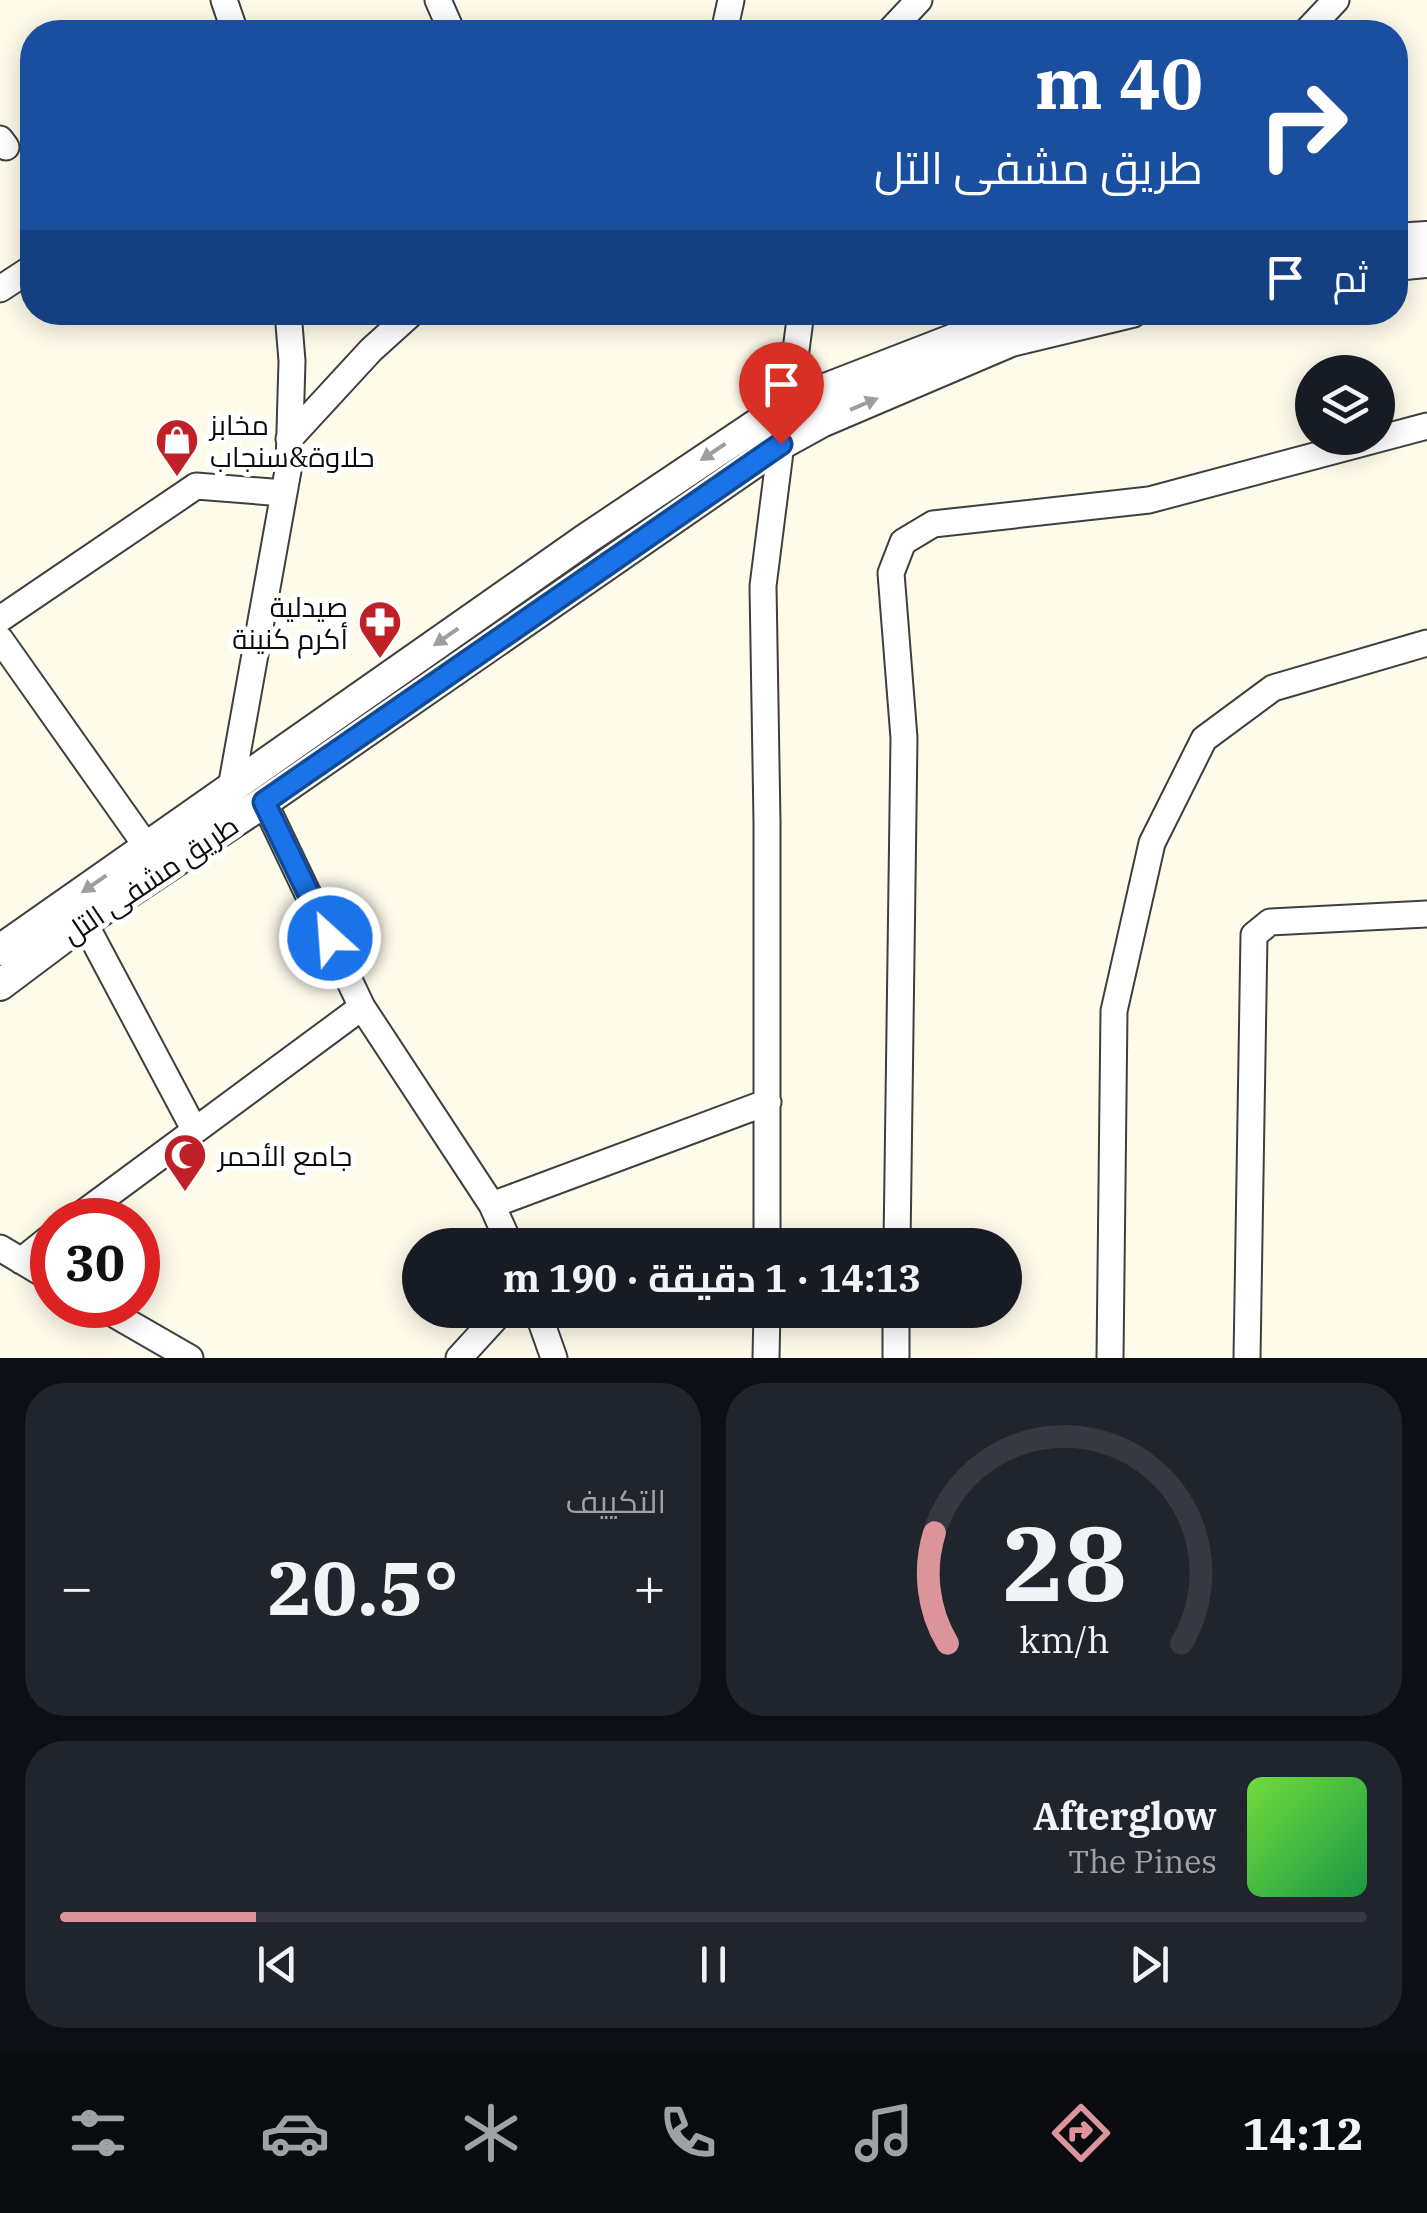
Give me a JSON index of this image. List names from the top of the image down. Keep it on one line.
{"streets":{"street":["طريق مشفى التل"]},"places":{"shop":["مخابز حلاوة&سنجاب"],"pharmacy":["صيدلية أكرم كنينة"],"mosque":["جامع الأحمر"]},"page":{"turn":["40 m","طريق مشفى التل"],"then":"ثم","limit":"30","trip":"14:13 · 1 دقيقة · 190 m","tile":"التكييف","heat":["−","20.5°","+"],"song":["Afterglow","The Pines"],"tabs":"14:12","gauge":["28","km/h"]}}
